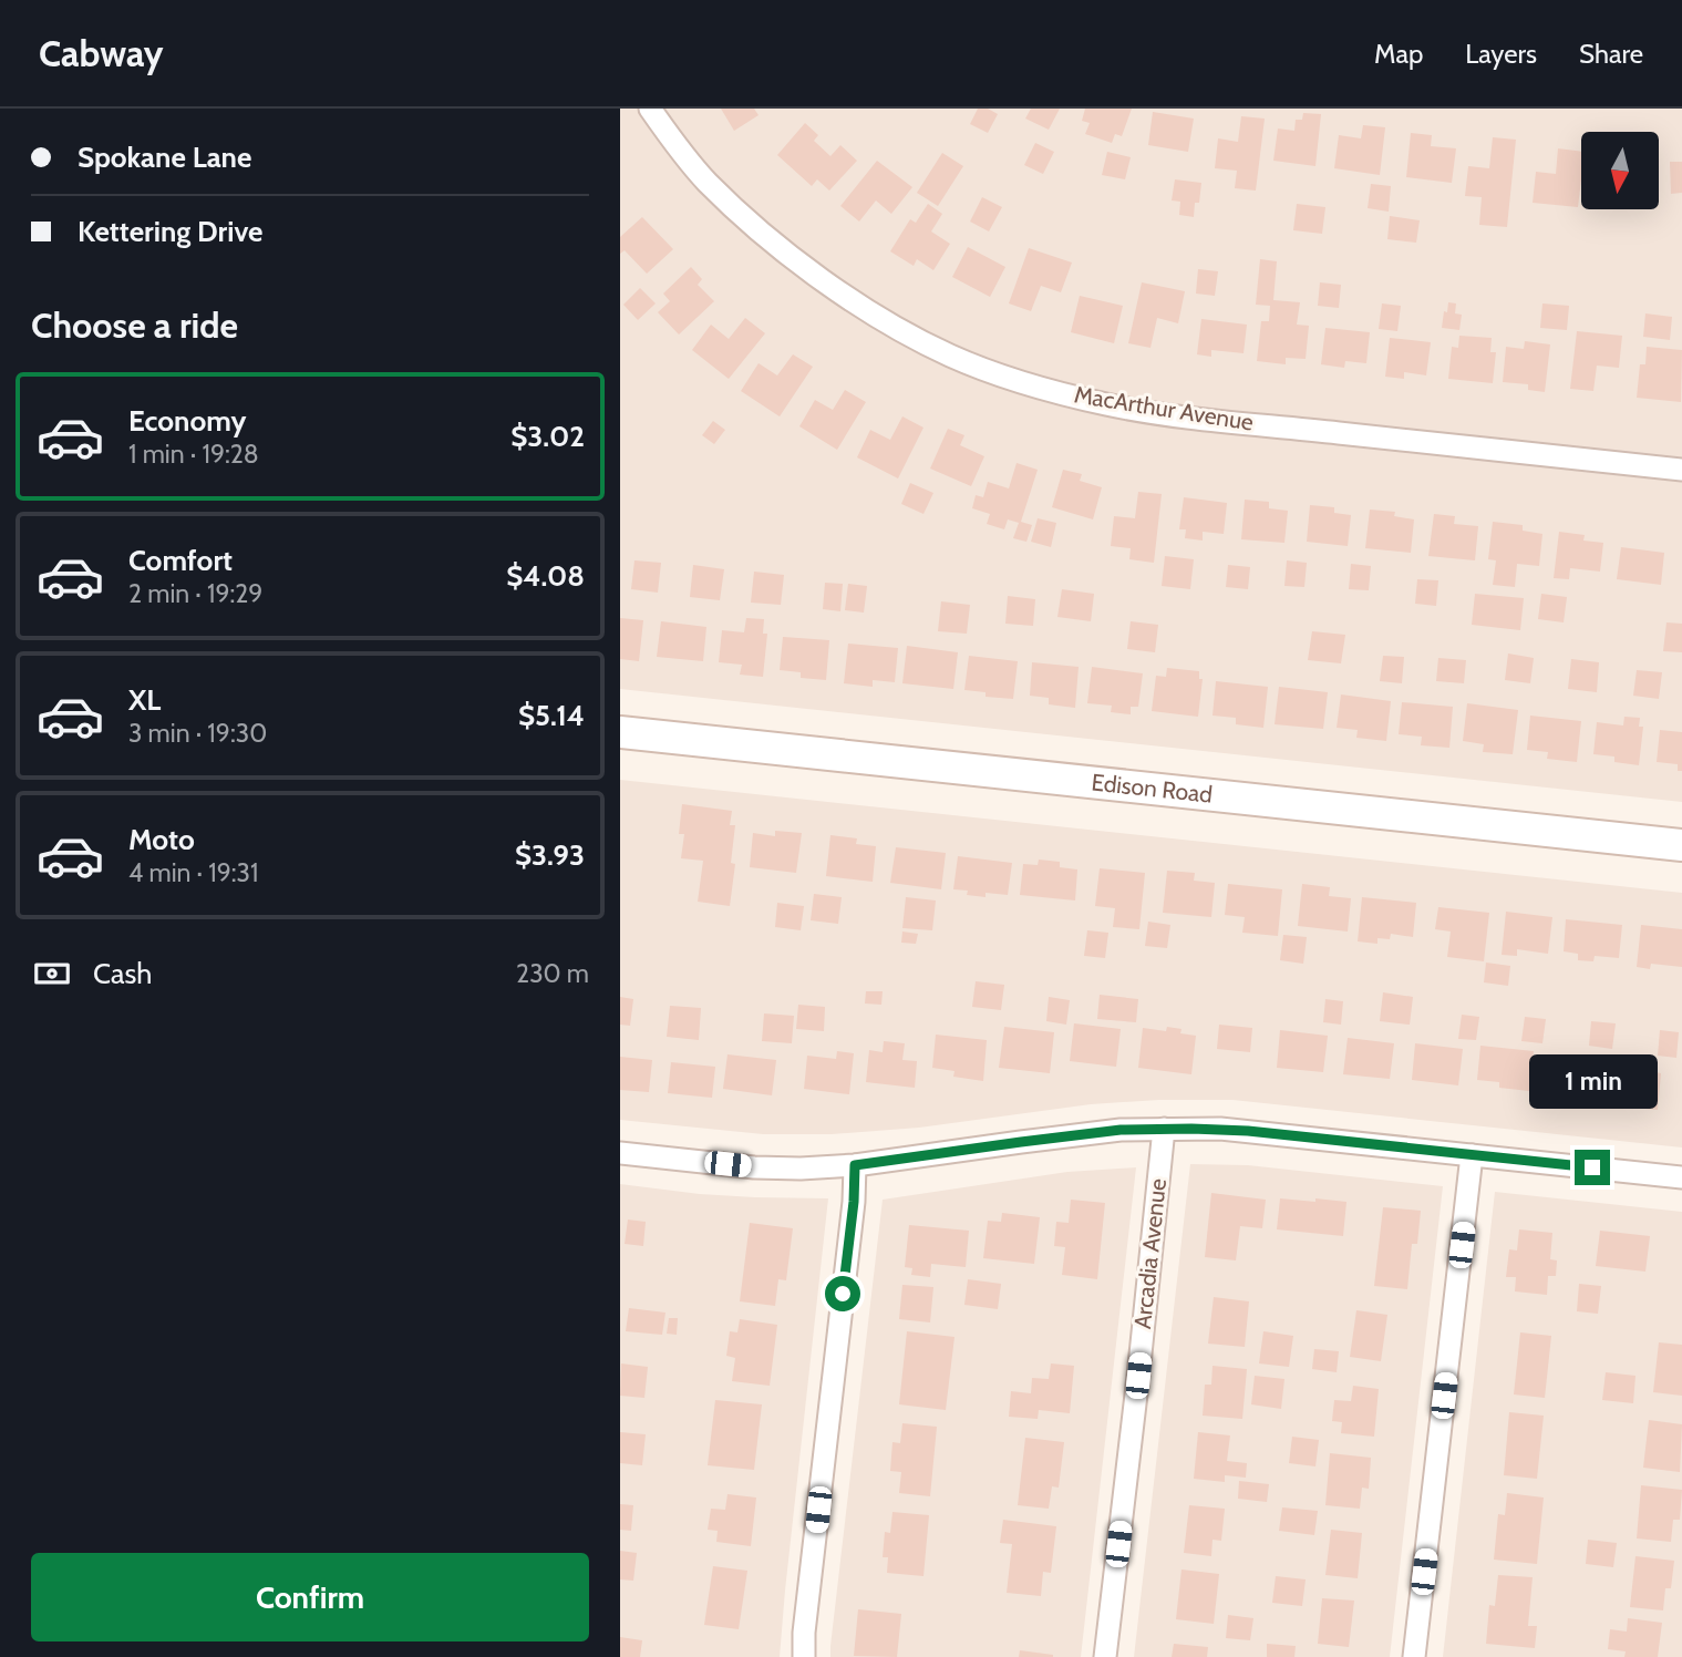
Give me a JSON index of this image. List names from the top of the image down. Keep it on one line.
{"streets":{"main road":["Edison Road"],"street":["MacArthur Avenue","Arcadia Avenue"]},"north":"bottom","page":{"header":"Cabway","nav":["Map","Layers","Share"],"banner":["Spokane Lane","Kettering Drive"],"heading":"Choose a ride","list":[{"name":"Economy","note":"1 min · 19:28","value":"$3.02"},{"name":"Comfort","note":"2 min · 19:29","value":"$4.08"},{"name":"XL","note":"3 min · 19:30","value":"$5.14"},{"name":"Moto","note":"4 min · 19:31","value":"$3.93"}],"pay":["Cash","230 m"],"bubble":"1 min","buttons":"Confirm"}}
